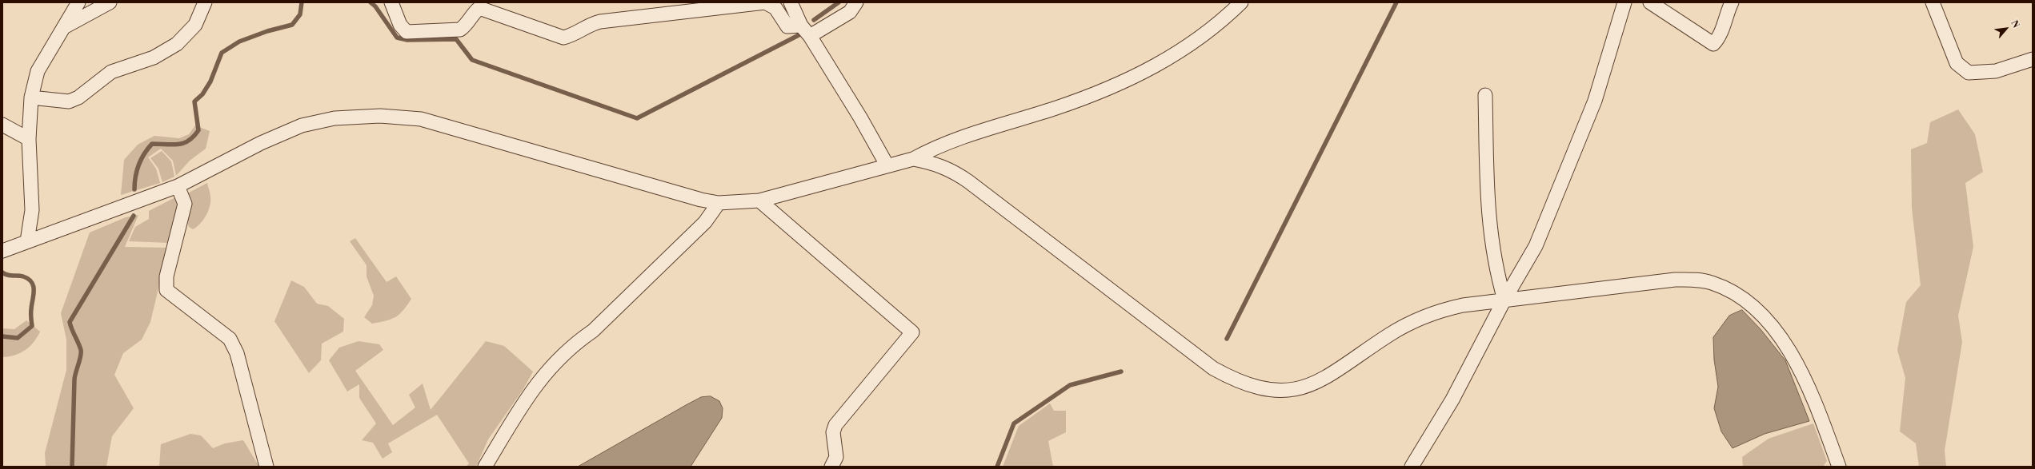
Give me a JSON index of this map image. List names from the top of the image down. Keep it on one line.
{"north":"top right"}
